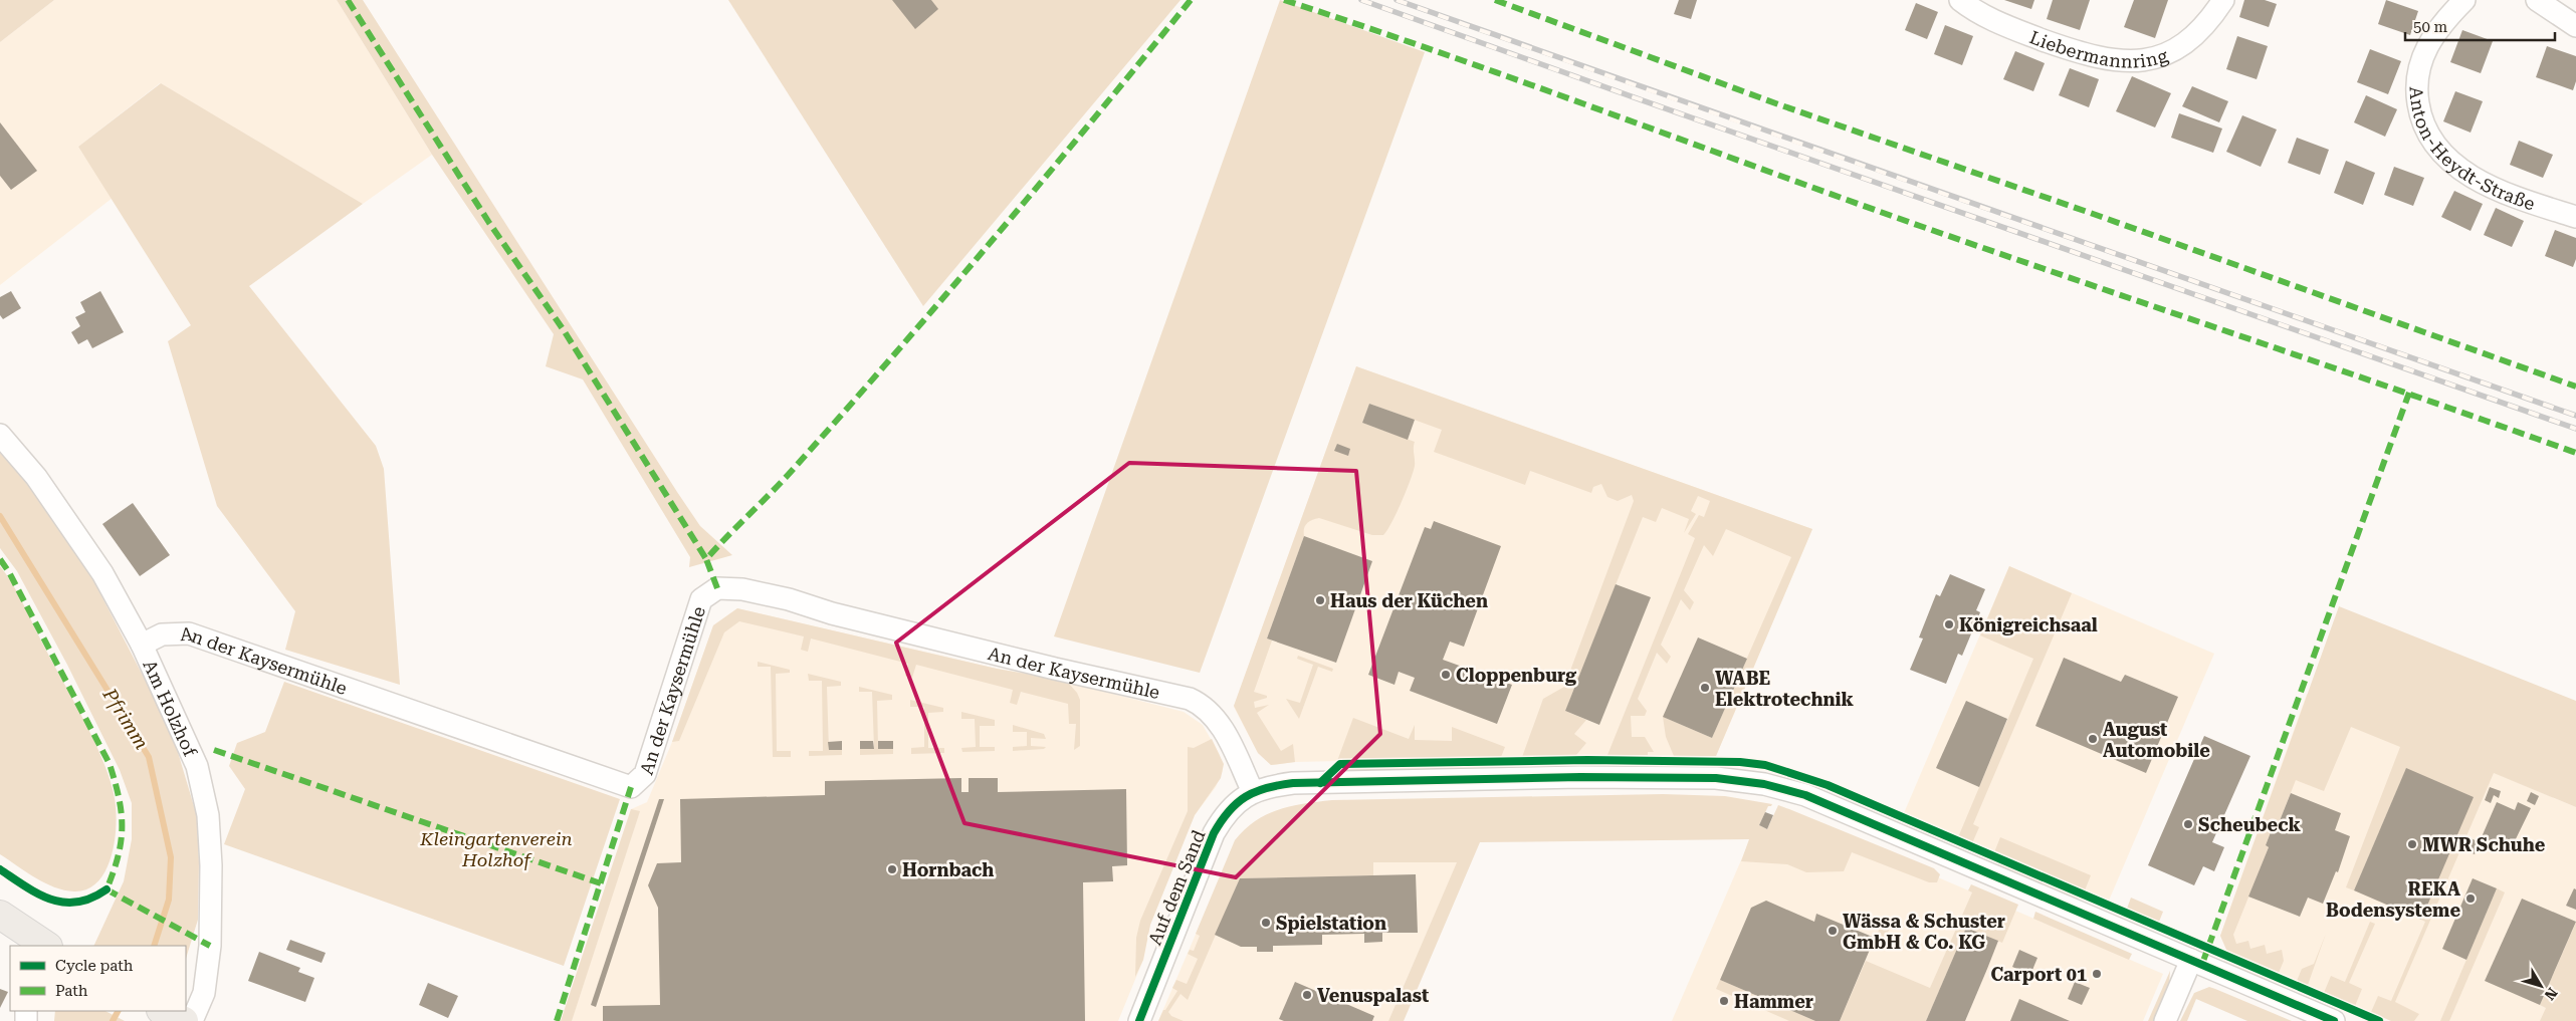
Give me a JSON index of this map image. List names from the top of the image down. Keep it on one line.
{"streets":{"street":["Liebermannring","Anton-Heydt-Straße","An der Kaysermühle","Am Holzhof","Auf dem Sand"]},"crossings":[["An der Kaysermühle","Am Holzhof"],["An der Kaysermühle","Auf dem Sand"]],"water":["Pfrimm"],"parks":["Kleingartenverein Holzhof"],"places":["Haus der Küchen","Königreichsaal","Cloppenburg","WABE Elektrotechnik","August Automobile","Scheubeck","MWR Schuhe","Hornbach","REKA Bodensysteme","Spielstation","Wässa & Schuster GmbH & Co. KG","Carport 01","Venuspalast","Hammer"],"legend":["Cycle path","Path"],"scale_bar":"50 m","north":"bottom right"}
